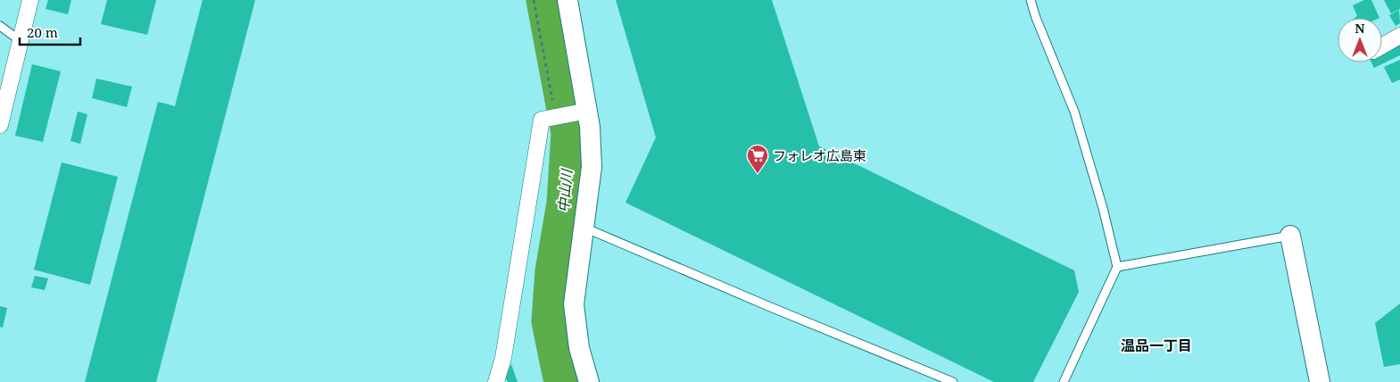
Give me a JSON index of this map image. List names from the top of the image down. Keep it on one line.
{"districts":["温品一丁目"],"water":["中山川"],"places":{"supermarket":["フォレオ広島東"]},"scale_bar":"20 m","north":"top"}
